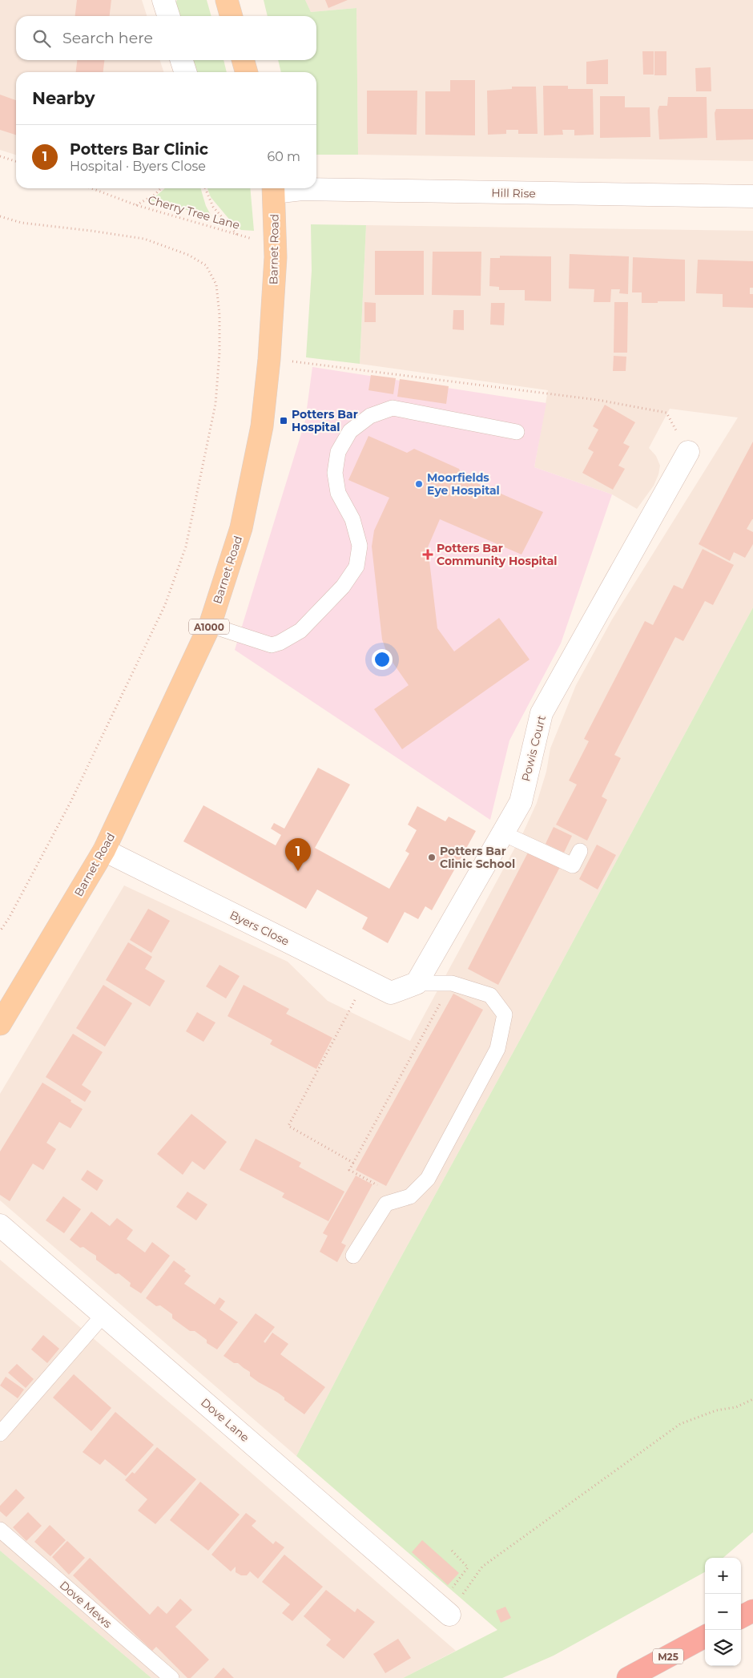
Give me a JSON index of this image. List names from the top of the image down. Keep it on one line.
{"streets":{"highway":["M25"],"main road":["Barnet Road","A1000"],"street":["Hill Rise","Powis Court","Byers Close","Dove Lane"],"lane":["Dove Mews"],"path":["Cherry Tree Lane"]},"crossings":[["Hill Rise","Barnet Road"],["Barnet Road","Byers Close"],["Powis Court","Byers Close"]],"places":{"transit":["Potters Bar Hospital"],"other":["Moorfields Eye Hospital","Potters Bar Clinic School"],"health":["Potters Bar Community Hospital"]},"page":{"search":"Search here","heading":"Nearby","list":[{"mark":"1","name":"Potters Bar Clinic","note":"Hospital · Byers Close","value":"60 m"}],"pins":"1","map_buttons":["+","−"]}}
